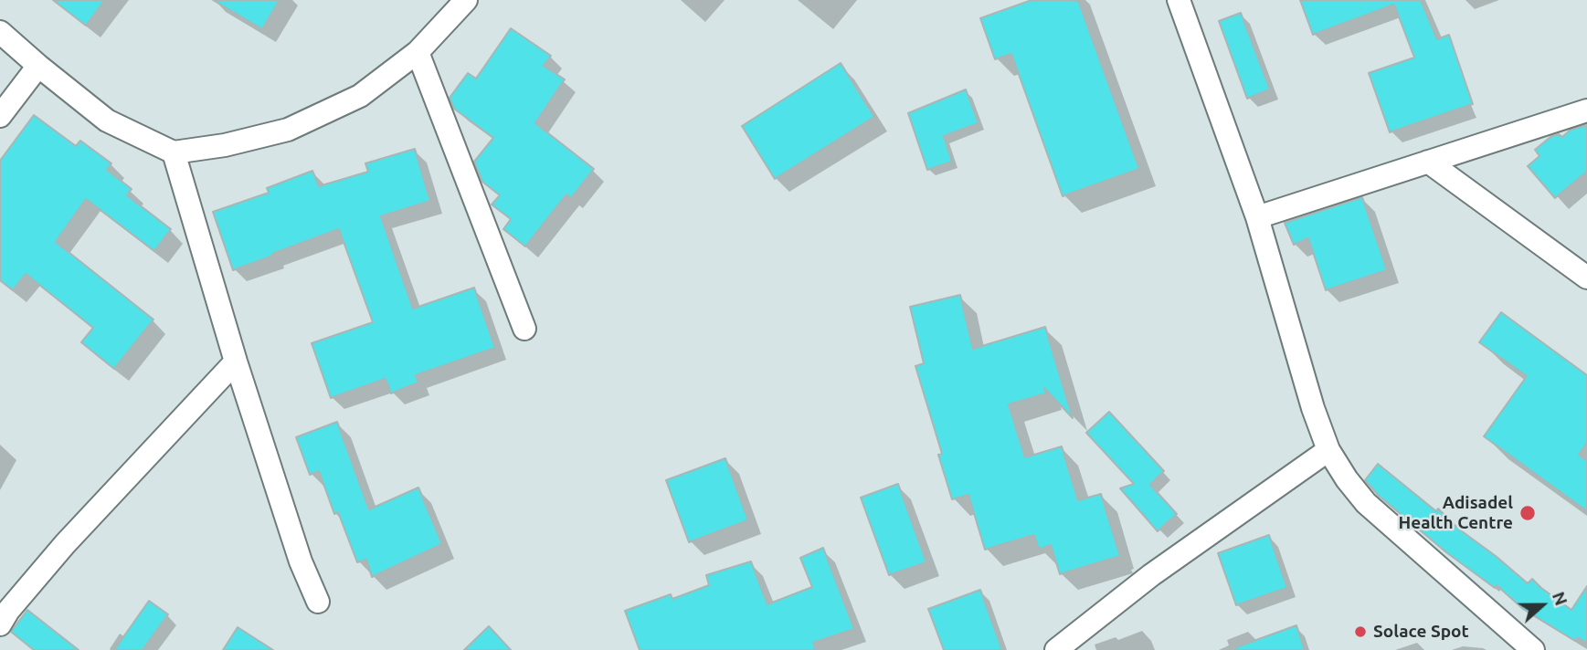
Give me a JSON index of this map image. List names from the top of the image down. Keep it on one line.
{"places":["Adisadel Health Centre","Solace Spot"],"north":"right"}
